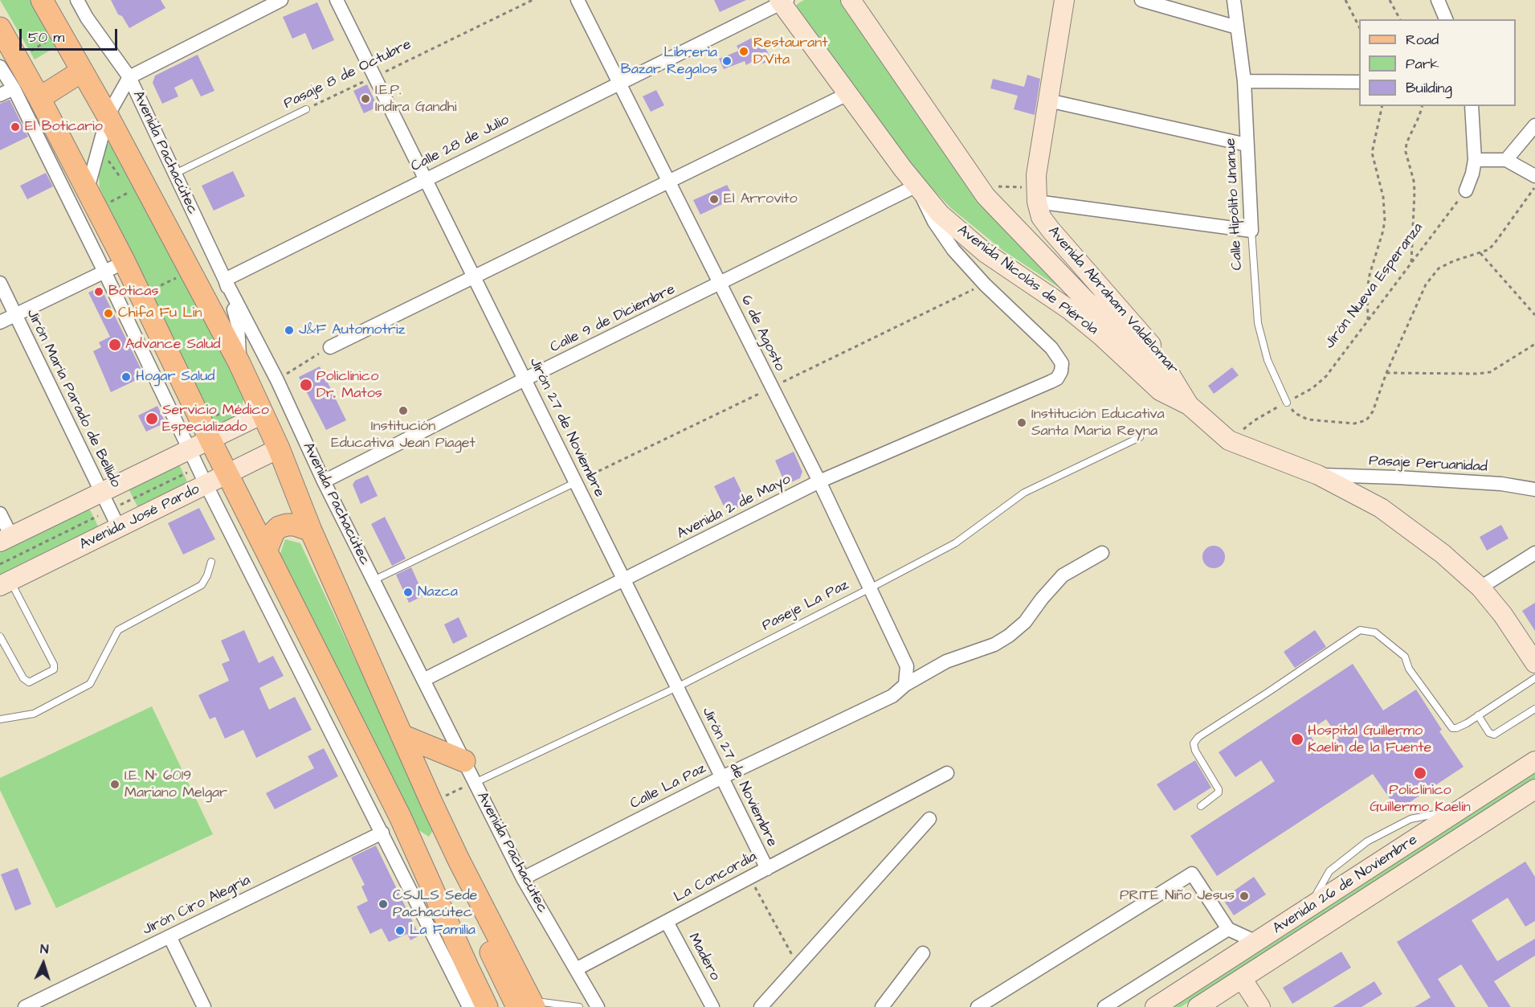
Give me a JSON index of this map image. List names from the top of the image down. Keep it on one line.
{"streets":{"main road":["Avenida Pachacútec","Avenida Nicolás de Piérola","Avenida Abraham Valdelomar","Avenida José Pardo","Avenida 26 de Noviembre"],"street":["Calle 28 de Julio","Calle Hipólito Unanue","Calle 9 de Diciembre","6 de Agosto","Jirón María Parado de Bellido","Jirón 27 de Noviembre","Pasaje Peruanidad","Avenida 2 de Mayo","Calle La Paz","La Concordia","Jirón Ciro Alegría","Madero"],"lane":["Pasaje 8 de Octubre","Paseje La Paz"],"path":["Jirón Nueva Esperanza"]},"crossings":[["Pasaje 8 de Octubre","Avenida Pachacútec"],["Pasaje 8 de Octubre","Jirón 27 de Noviembre"],["Calle 28 de Julio","Avenida Pachacútec"],["Calle 28 de Julio","Avenida Nicolás de Piérola"],["Calle 28 de Julio","6 de Agosto"],["Calle 28 de Julio","Jirón 27 de Noviembre"],["Avenida Pachacútec","Calle 9 de Diciembre"],["Avenida Pachacútec","Avenida 2 de Mayo"],["Avenida Pachacútec","Avenida José Pardo"],["Avenida Pachacútec","Paseje La Paz"],["Avenida Pachacútec","Calle La Paz"],["Avenida Pachacútec","La Concordia"],["Calle Hipólito Unanue","Jirón Nueva Esperanza"],["Avenida Nicolás de Piérola","Jirón Nueva Esperanza"],["Avenida Nicolás de Piérola","Avenida Abraham Valdelomar"],["Avenida Nicolás de Piérola","Calle 9 de Diciembre"],["Avenida Nicolás de Piérola","Pasaje Peruanidad"],["Avenida Nicolás de Piérola","Avenida 2 de Mayo"],["Calle 9 de Diciembre","6 de Agosto"],["Calle 9 de Diciembre","Jirón 27 de Noviembre"],["Calle 9 de Diciembre","Avenida 2 de Mayo"],["6 de Agosto","Avenida 2 de Mayo"],["6 de Agosto","Paseje La Paz"],["6 de Agosto","Calle La Paz"],["Jirón María Parado de Bellido","Avenida José Pardo"],["Jirón 27 de Noviembre","Avenida 2 de Mayo"],["Jirón 27 de Noviembre","Paseje La Paz"],["Jirón 27 de Noviembre","Calle La Paz"],["Jirón 27 de Noviembre","La Concordia"],["La Concordia","Madero"]],"places":["Restaurant D'Vita","Libreria Bazar Regalos","I.E.P. Indira Gandhi","El Boticario","El Arrovito","Boticas","Chifa Fu Lin","J&F Automotriz","Advance Salud","Hogar Salud","Policlinico Dr. Matos","Institución Educativa Jean Piaget","Servicio Médico Especializado","Institución Educativa Santa Maria Reyna","Nazca","Hospital Guillermo Kaelín de la Fuente","Policlínico Guillermo Kaelín","I.E. N° 6019 Mariano Melgar","PRITE Niño Jesus","CSJLS Sede Pachacútec","La Familia"],"legend":["Road","Park","Building"],"scale_bar":"50 m","north":"top"}
